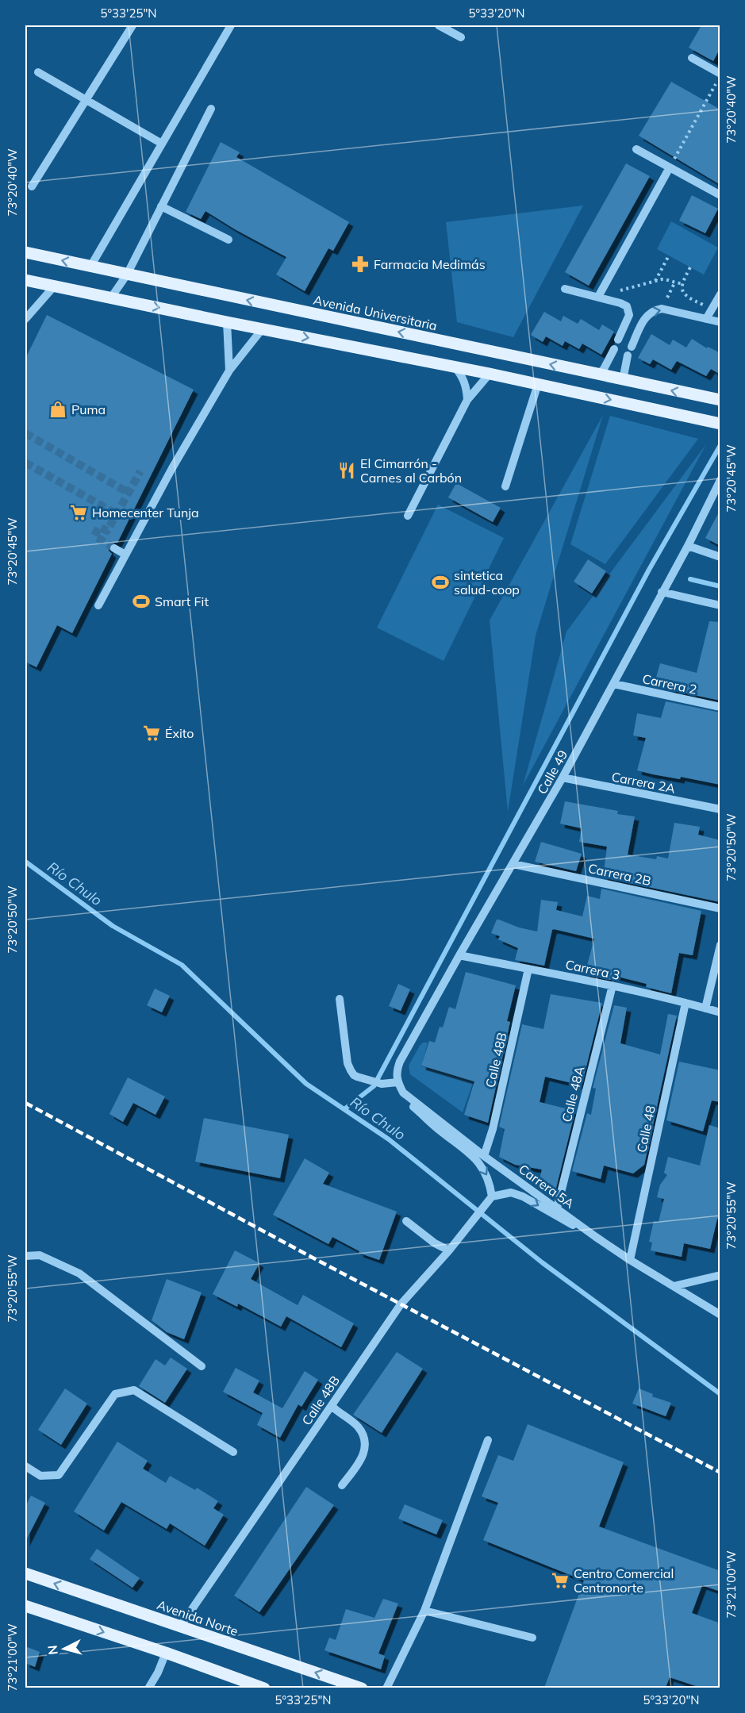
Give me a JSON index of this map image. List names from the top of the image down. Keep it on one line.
{"streets":{"main road":["Avenida Universitaria","Avenida Norte"],"street":["Carrera 2","Calle 49","Carrera 2A","Carrera 2B","Carrera 3","Calle 48B","Calle 48A","Calle 48","Carrera 5A"]},"crossings":[["Carrera 2","Calle 49"],["Calle 49","Carrera 2A"],["Calle 49","Carrera 2B"],["Calle 49","Carrera 3"],["Calle 49","Carrera 5A"],["Carrera 3","Calle 48B"],["Carrera 3","Calle 48A"],["Carrera 3","Calle 48"],["Calle 48B","Carrera 5A"],["Calle 48B","Avenida Norte"],["Calle 48A","Carrera 5A"],["Calle 48","Carrera 5A"]],"water":["Río Chulo"],"places":{"pharmacy":["Farmacia Medimás"],"shop":["Puma"],"restaurant":["El Cimarrón - Carnes al Carbón"],"supermarket":["Homecenter Tunja","Éxito","Centro Comercial Centronorte"],"sports":["sintetica salud-coop","Smart Fit"]},"north":"left","coordinates":["5°33'25\"N","5°33'20\"N","73°20'40\"W","73°20'45\"W","73°20'50\"W","73°20'55\"W","73°21'00\"W"]}
